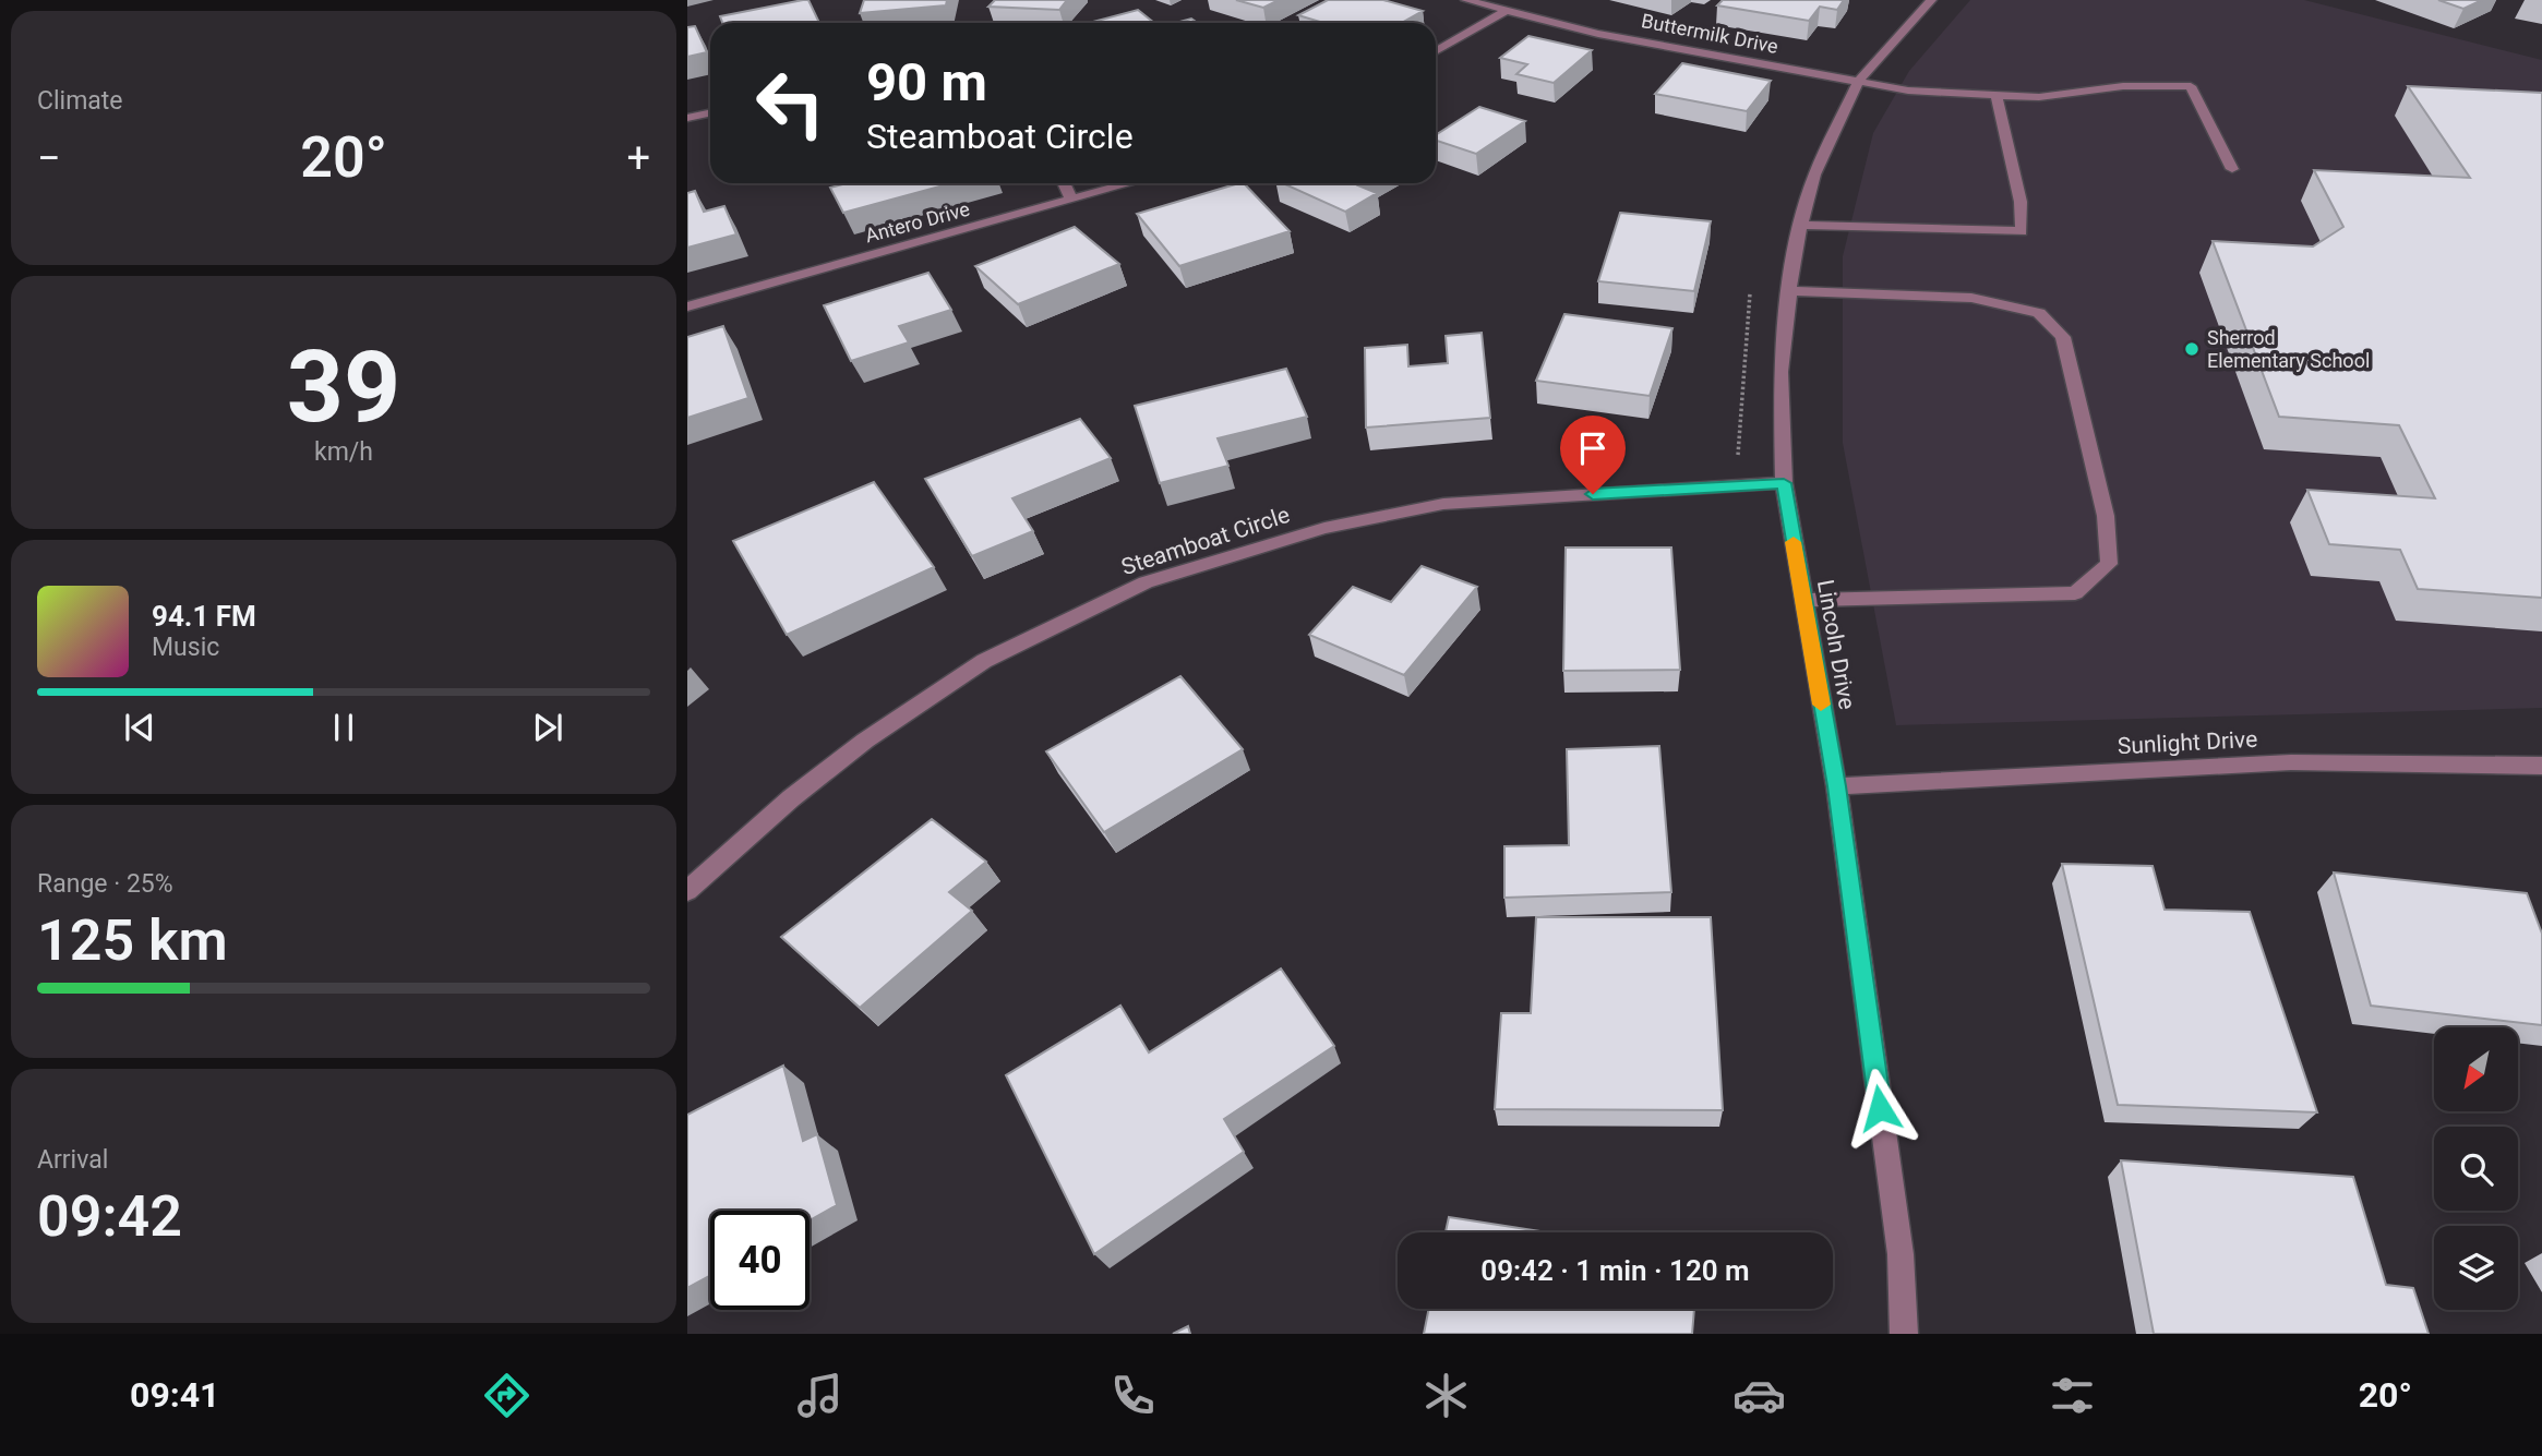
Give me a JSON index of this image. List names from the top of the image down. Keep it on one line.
{"streets":{"street":["Buttermilk Drive","Antero Drive","Steamboat Circle","Lincoln Drive","Sunlight Drive"]},"crossings":[["Buttermilk Drive","Lincoln Drive"],["Steamboat Circle","Lincoln Drive"],["Lincoln Drive","Sunlight Drive"]],"places":["Sherrod Elementary School"],"north":"bottom left","page":{"tile":["Climate",["39","km/h"],["Range · 25%","125 km"],["Arrival","09:42"]],"turn":["90 m","Steamboat Circle"],"heat":["−","20°","+"],"song":["94.1 FM","Music"],"limit":"40","trip":"09:42 · 1 min · 120 m","tabs":["09:41","20°"]}}
